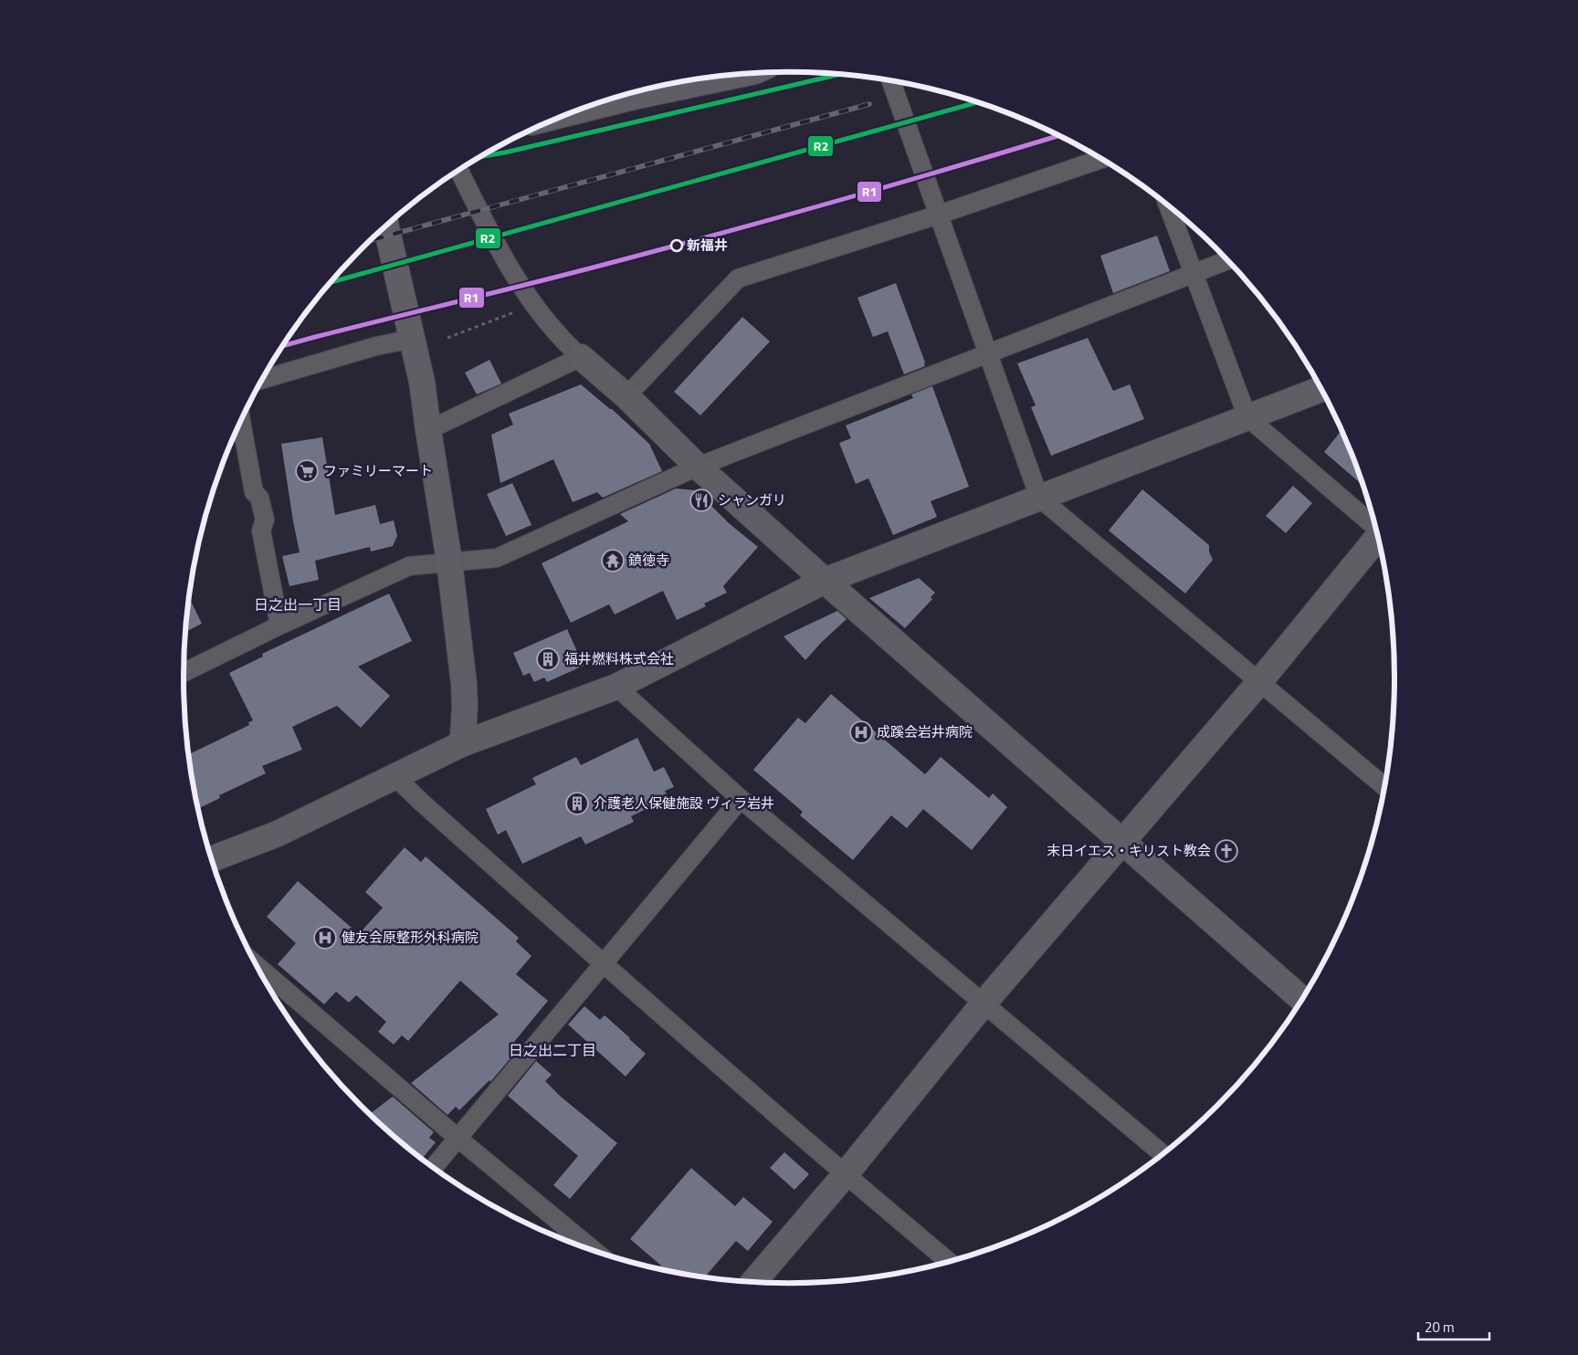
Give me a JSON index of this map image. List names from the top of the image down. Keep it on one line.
{"districts":["日之出一丁目","日之出二丁目"],"places":{"other":["新福井"],"supermarket":["ファミリーマート"],"restaurant":["シャンガリ"],"temple":["鎮徳寺"],"building":["福井燃料株式会社","介護老人保健施設 ヴィラ岩井"],"hospital":["成蹊会岩井病院","健友会原整形外科病院"],"church":["末日イエス・キリスト教会"]},"lines":["transit line R2","transit line R1"],"scale_bar":"20 m"}
